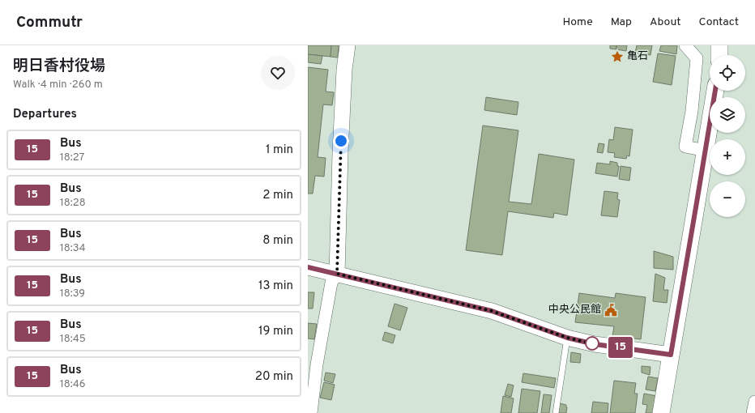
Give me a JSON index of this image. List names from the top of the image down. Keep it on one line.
{"places":{"place":["亀石"],"public building":["中央公民館"]},"lines":["bus line 15"],"page":{"header":"Commutr","nav":["Home","Map","About","Contact"],"heading":[["明日香村役場","Walk · 4 min · 260 m"],"Departures"],"on_map":"15","map_buttons":["+","−"],"list":[{"mark":"15","name":"Bus","note":"18:27","value":"1 min"},{"mark":"15","name":"Bus","note":"18:28","value":"2 min"},{"mark":"15","name":"Bus","note":"18:34","value":"8 min"},{"mark":"15","name":"Bus","note":"18:39","value":"13 min"},{"mark":"15","name":"Bus","note":"18:45","value":"19 min"},{"mark":"15","name":"Bus","note":"18:46","value":"20 min"}]}}
